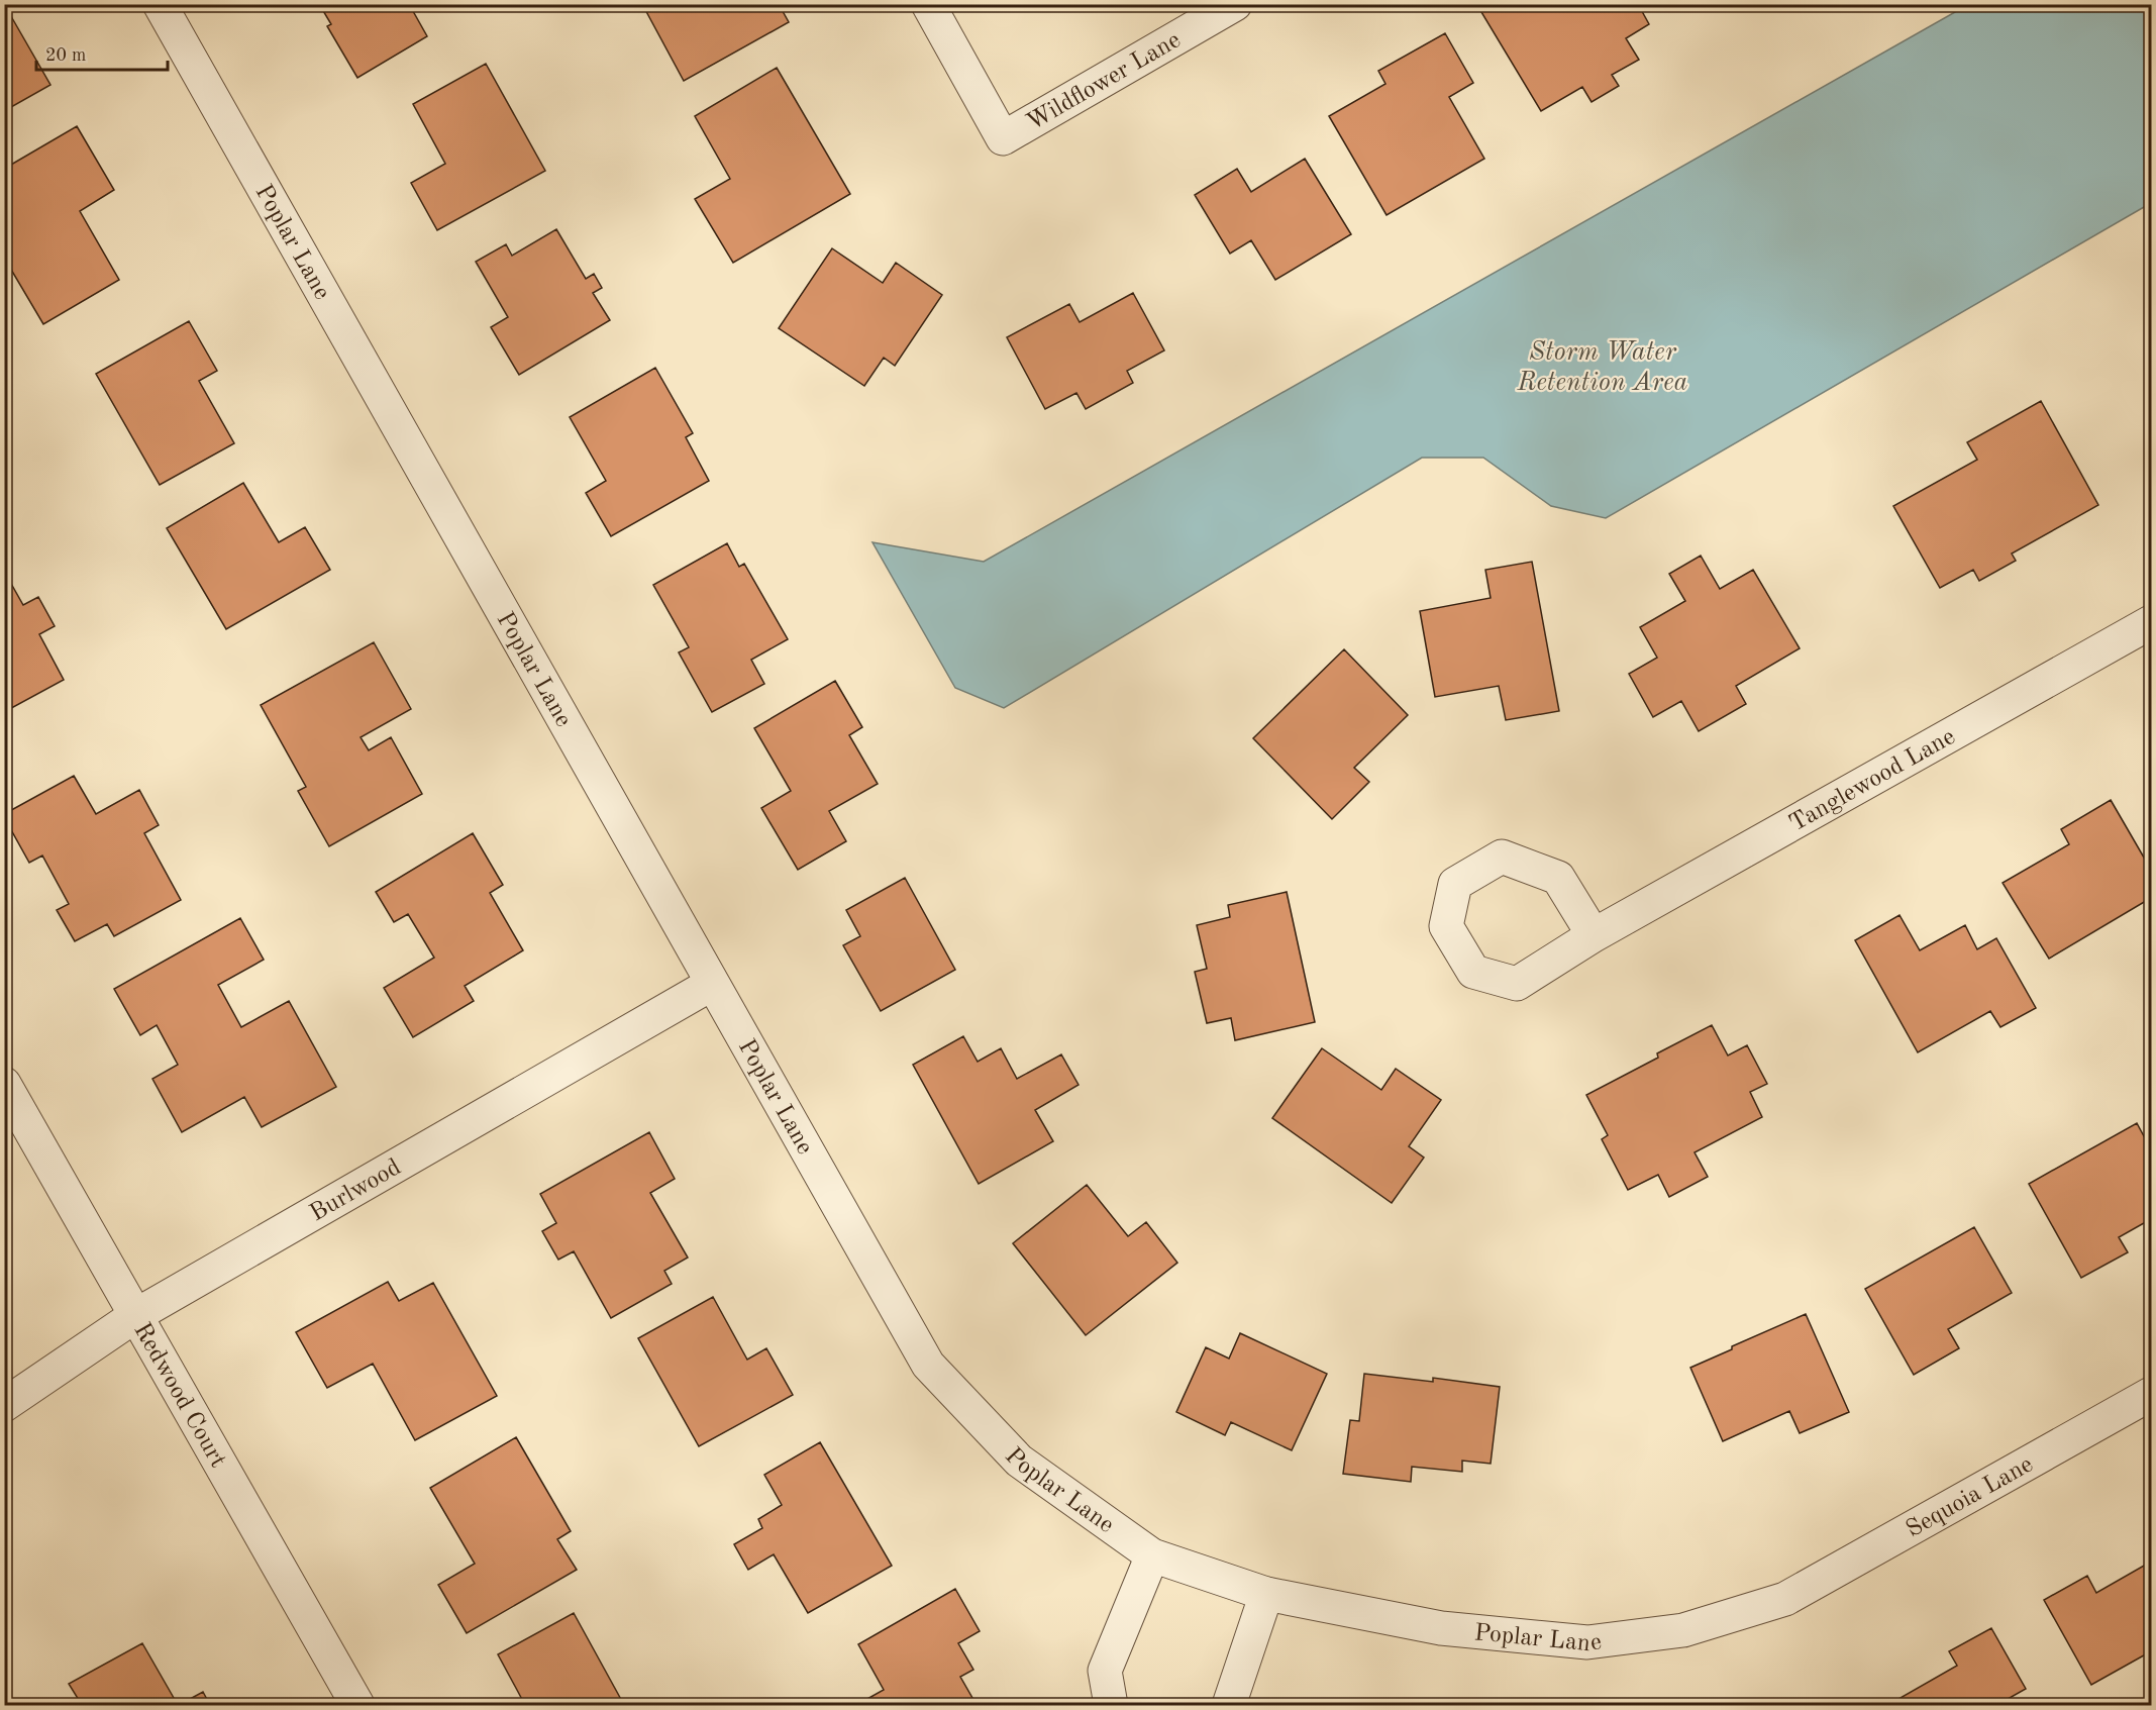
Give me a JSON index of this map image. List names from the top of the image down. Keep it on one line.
{"streets":{"street":["Wildflower Lane","Poplar Lane","Tanglewood Lane","Burlwood","Redwood Court","Sequoia Lane"]},"crossings":[["Poplar Lane","Burlwood"],["Poplar Lane","Sequoia Lane"],["Burlwood","Redwood Court"]],"water":["Storm Water Retention Area"],"scale_bar":"20 m"}
